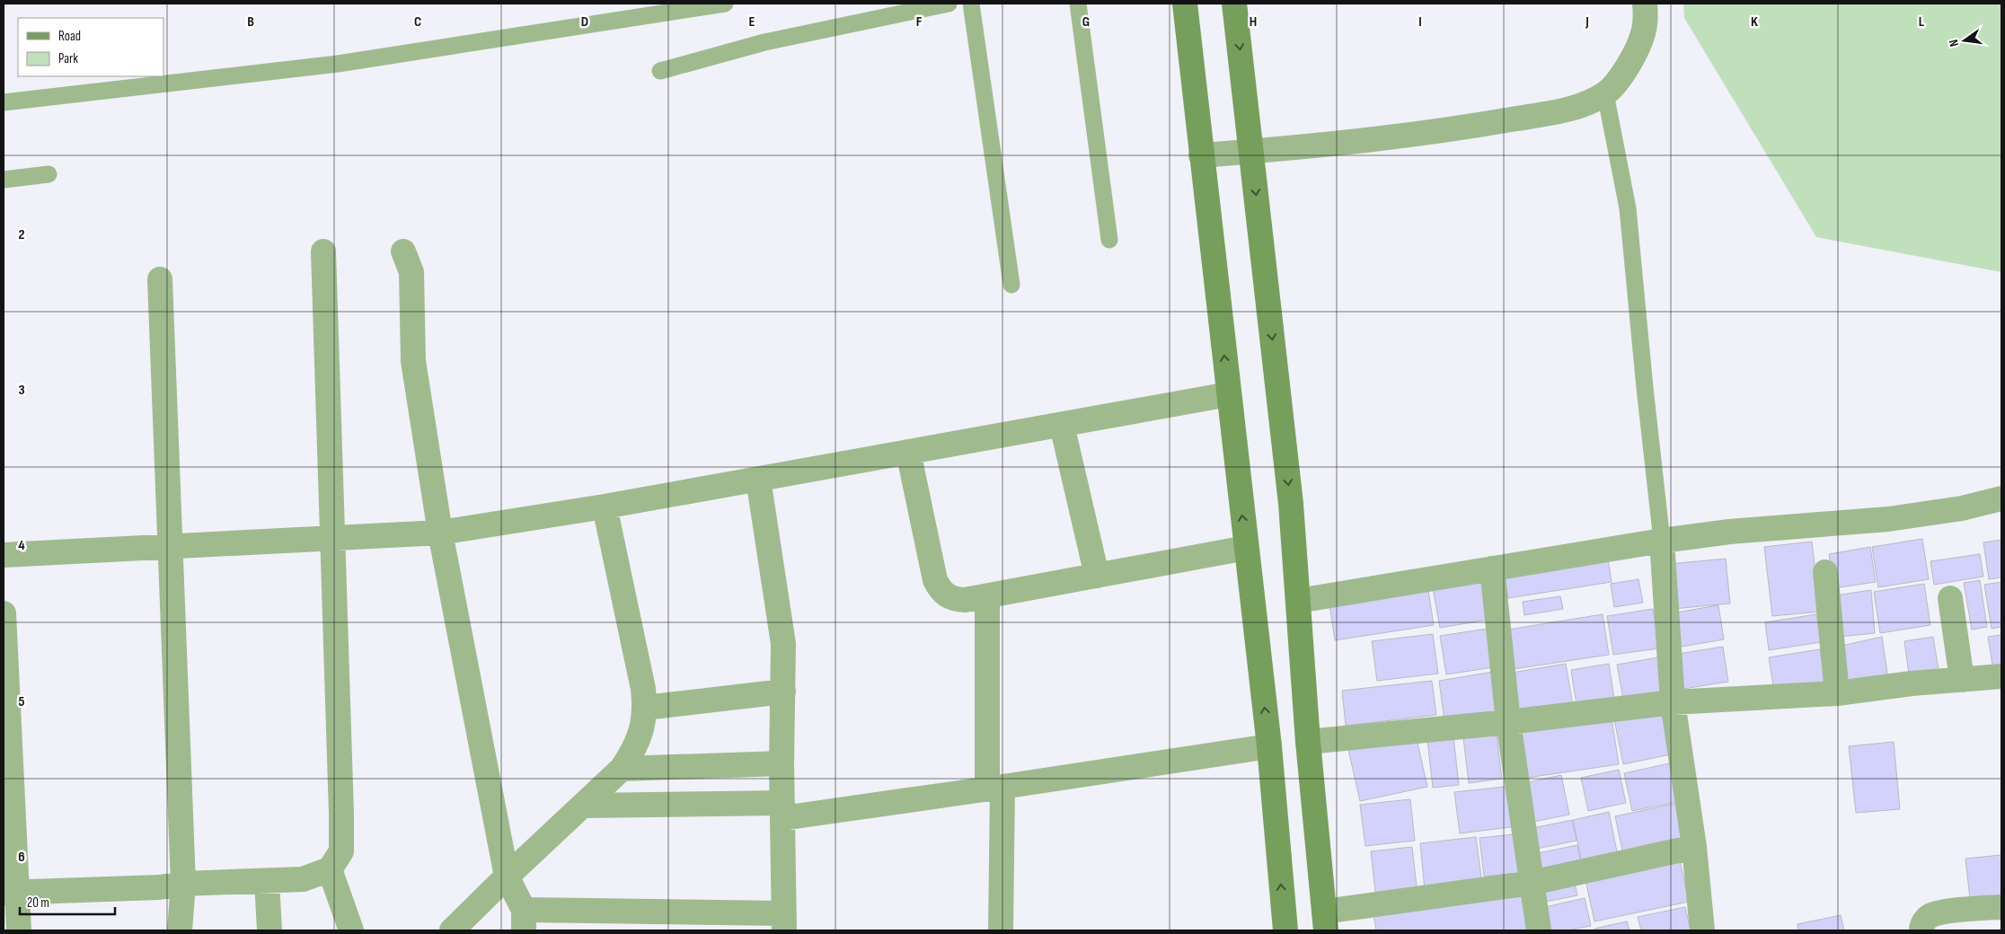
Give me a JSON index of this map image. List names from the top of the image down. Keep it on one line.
{"legend":["Road","Park"],"scale_bar":"20 m","north":"left","grid":{"columns":["B","C","D","E","F","G","H","I","J","K","L"],"rows":["2","3","4","5","6"]}}
